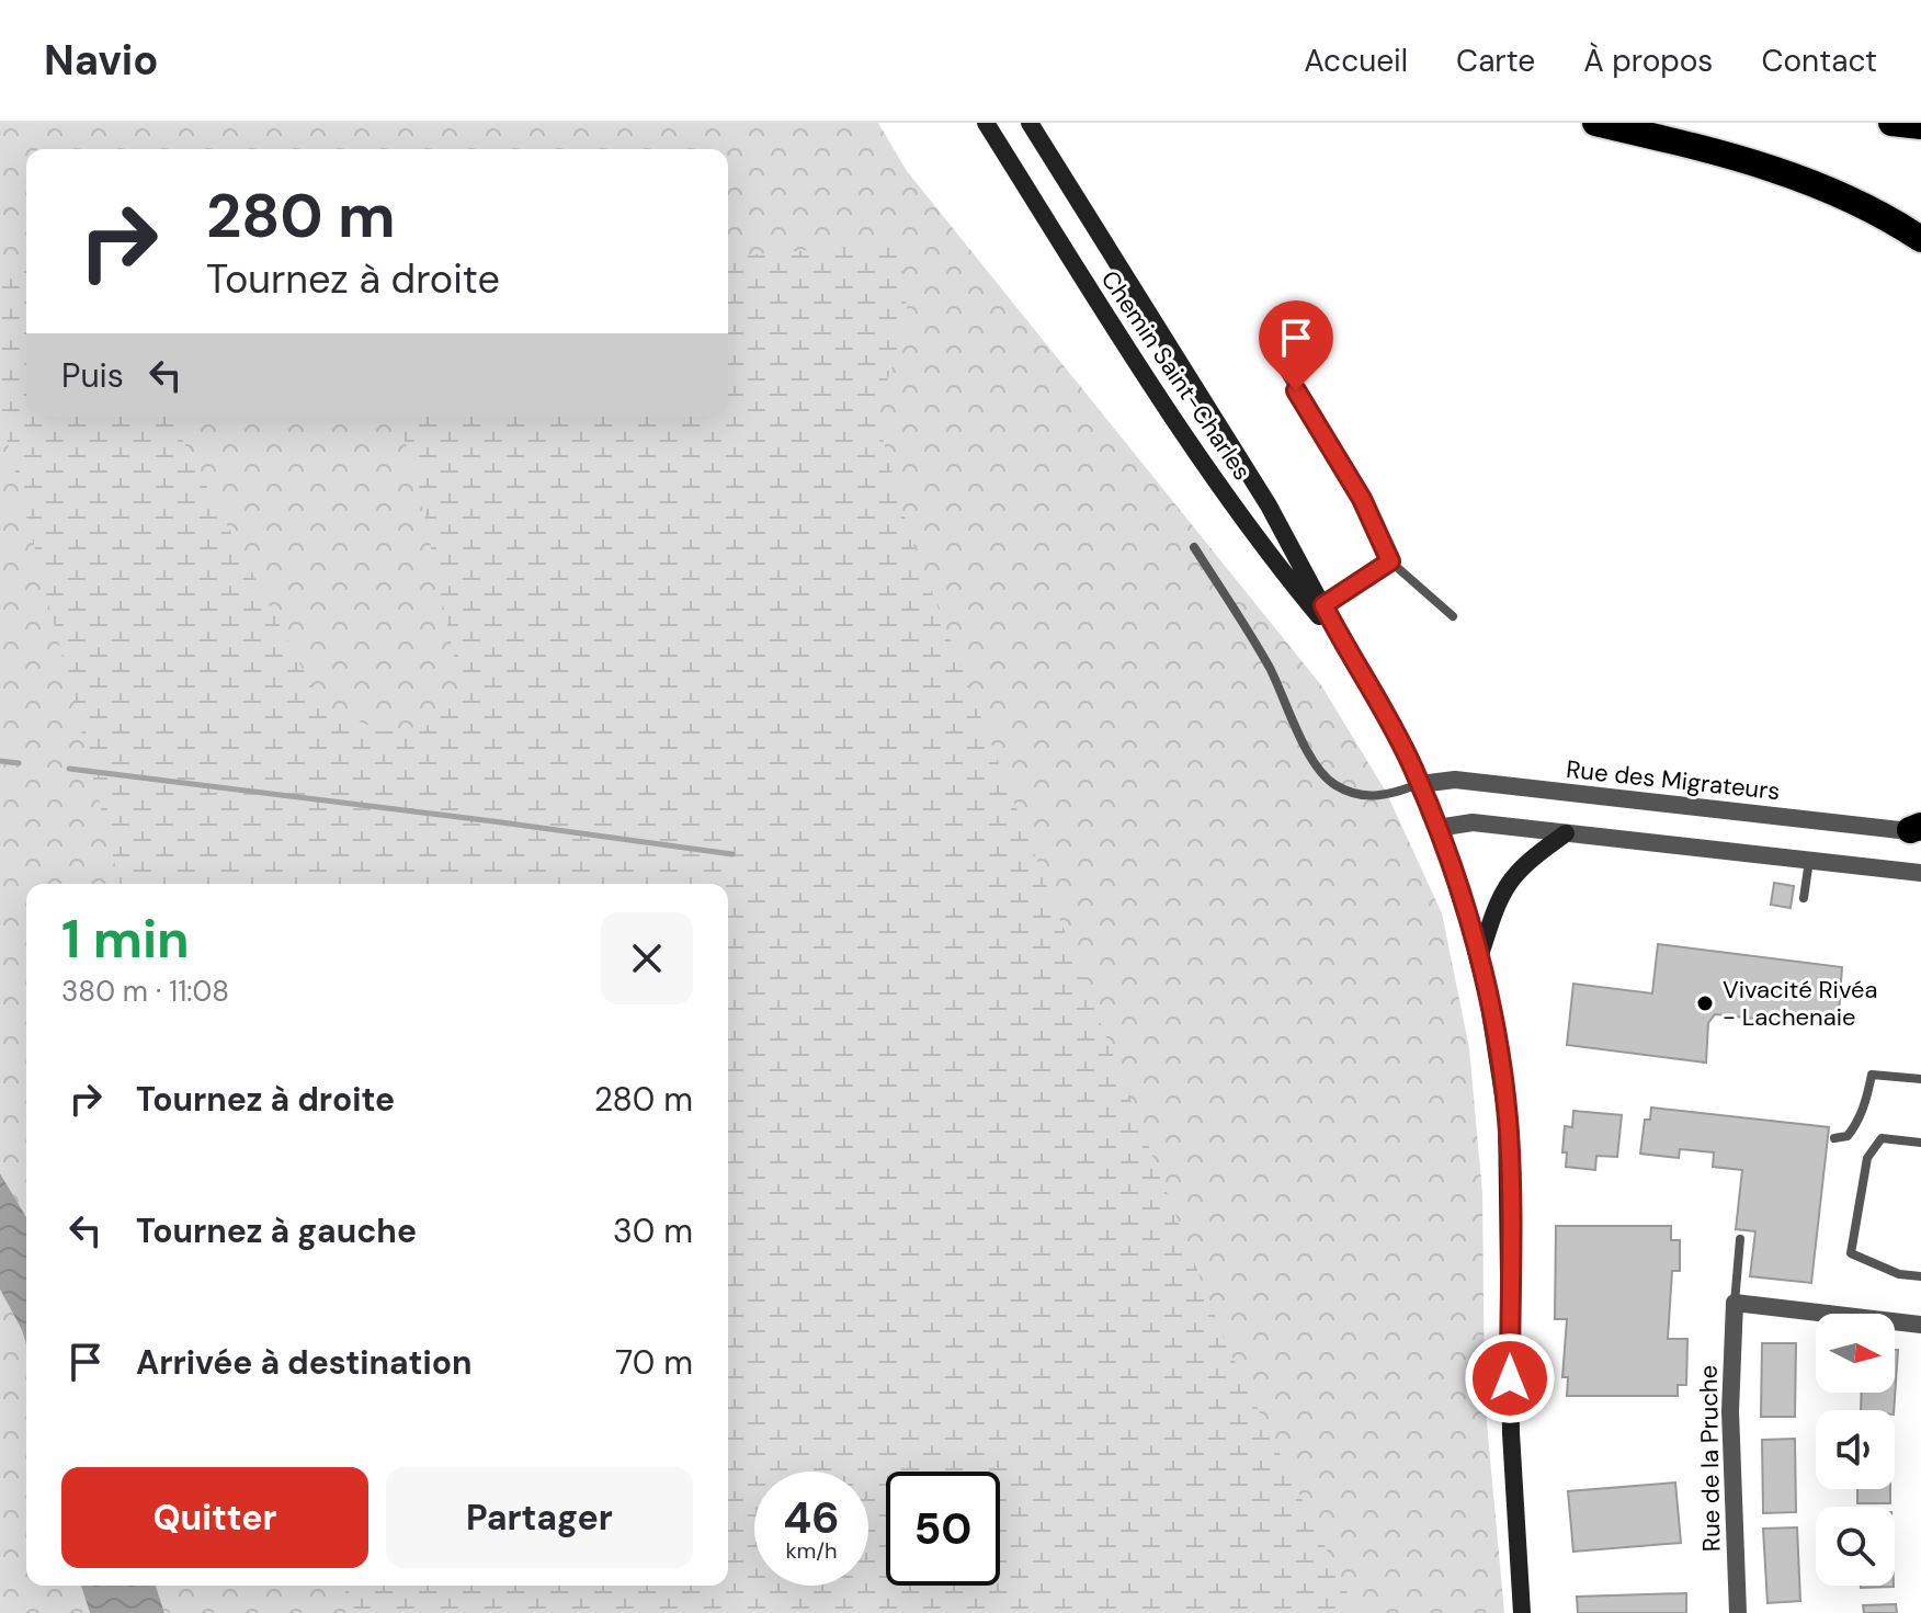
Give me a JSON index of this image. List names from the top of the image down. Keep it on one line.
{"streets":{"main road":["Chemin Saint-Charles"],"street":["Rue des Migrateurs","Rue de la Pruche"]},"crossings":[["Chemin Saint-Charles","Rue des Migrateurs"]],"places":["Vivacité Rivéa - Lachenaie"],"north":"right","page":{"header":"Navio","nav":["Accueil","Carte","À propos","Contact"],"turn":["280 m","Tournez à droite"],"then":"Puis","heading":["1 min","380 m · 11:08"],"list":[{"name":"Tournez à droite","value":"280 m"},{"name":"Tournez à gauche","value":"30 m"},{"name":"Arrivée à destination","value":"70 m"}],"buttons":["Quitter","Partager"],"speed":"46 km/h","limit":"50"}}
